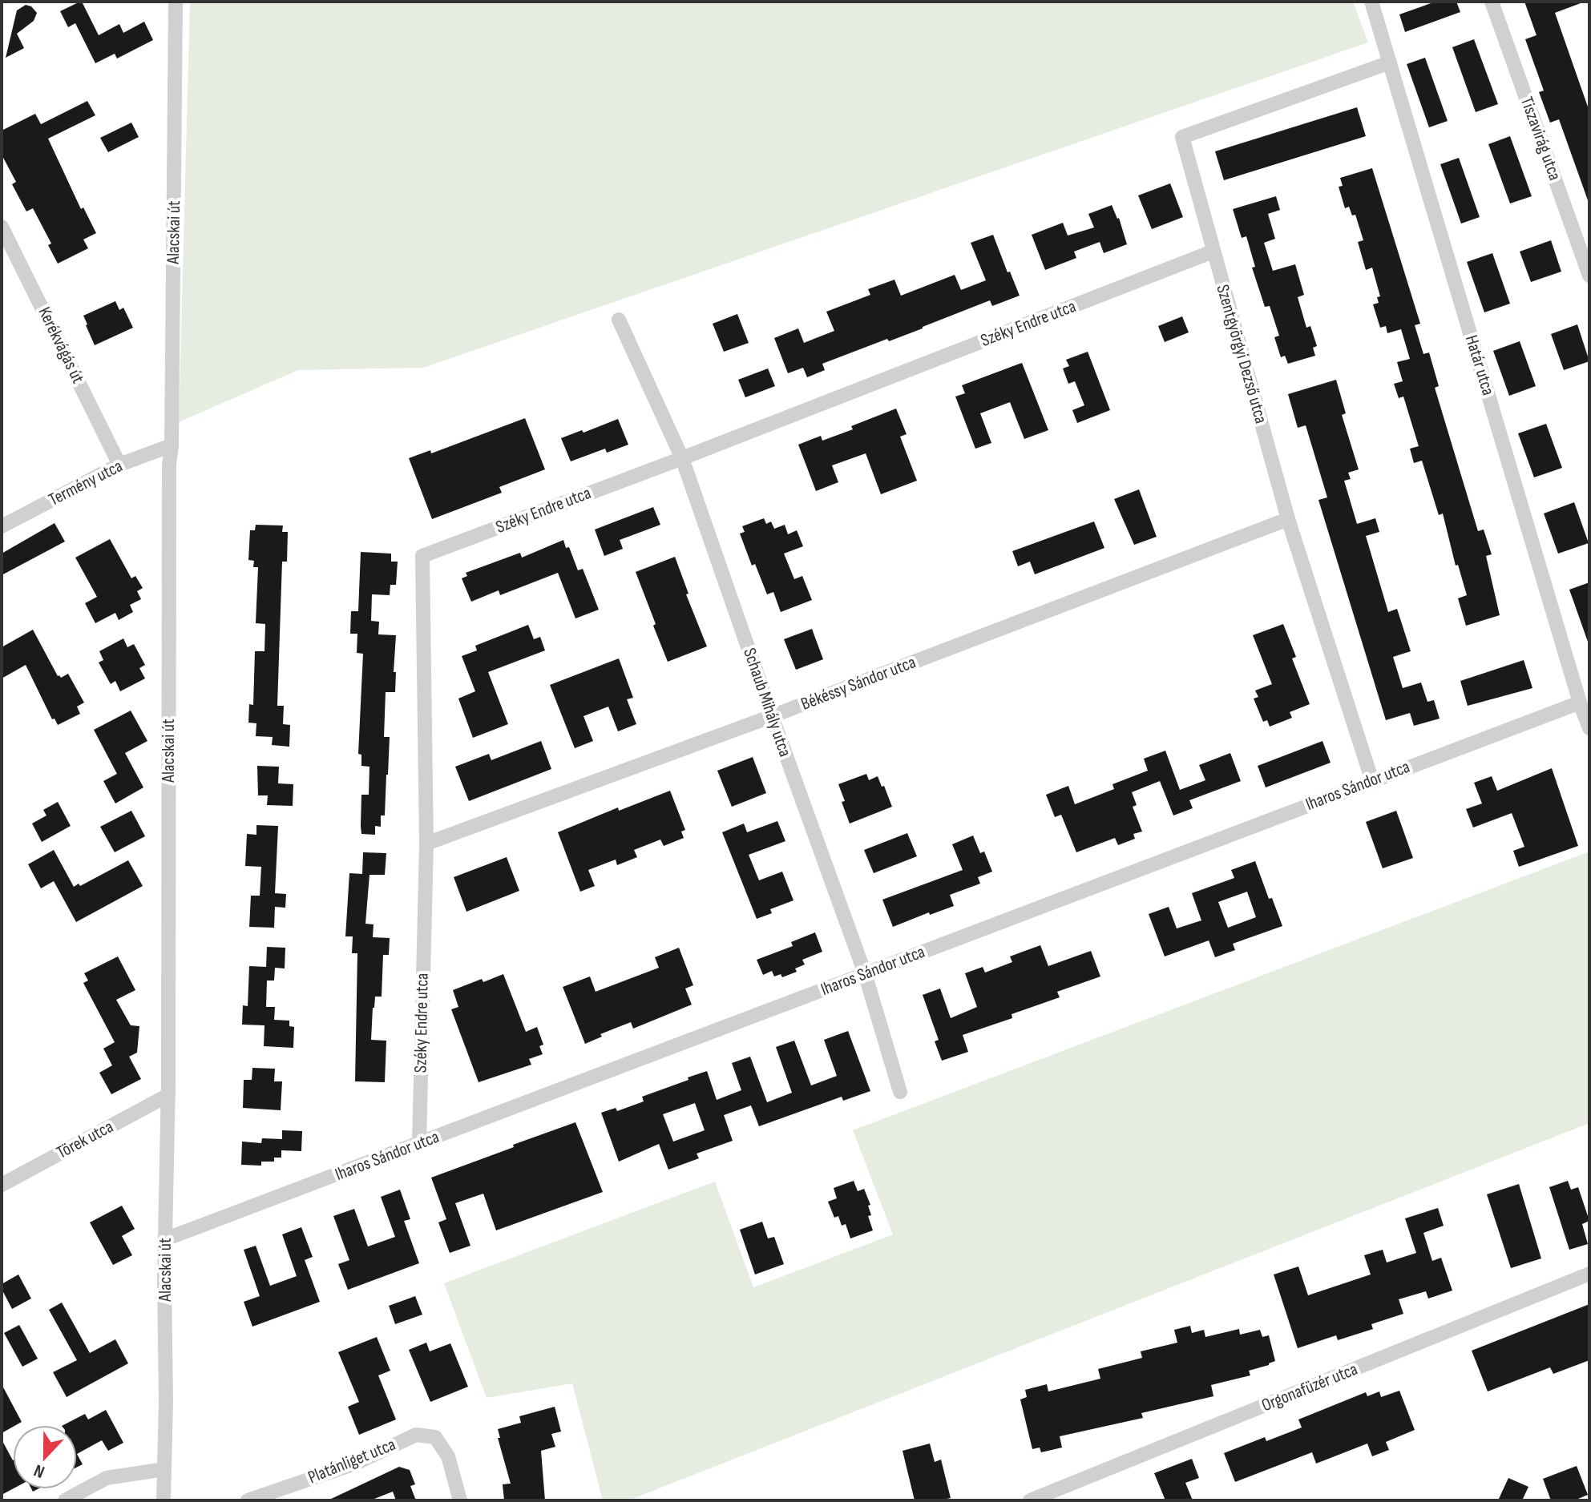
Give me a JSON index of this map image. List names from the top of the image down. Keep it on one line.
{"streets":{"street":["Tiszavirág utca","Alacskai út","Széky Endre utca","Kerékvágás út","Szentgyörgyi Dezső utca","Határ utca","Termény utca","Békéssy Sándor utca","Schaub Mihály utca","Iharos Sándor utca","Törek utca","Orgonafüzér utca","Platánliget utca"]},"crossings":[["Alacskai út","Termény utca"],["Alacskai út","Iharos Sándor utca"],["Alacskai út","Törek utca"],["Széky Endre utca","Szentgyörgyi Dezső utca"],["Széky Endre utca","Békéssy Sándor utca"],["Széky Endre utca","Schaub Mihály utca"],["Széky Endre utca","Iharos Sándor utca"],["Kerékvágás út","Termény utca"],["Szentgyörgyi Dezső utca","Határ utca"],["Szentgyörgyi Dezső utca","Békéssy Sándor utca"],["Szentgyörgyi Dezső utca","Iharos Sándor utca"],["Határ utca","Iharos Sándor utca"],["Békéssy Sándor utca","Schaub Mihály utca"],["Schaub Mihály utca","Iharos Sándor utca"]],"north":"bottom"}
